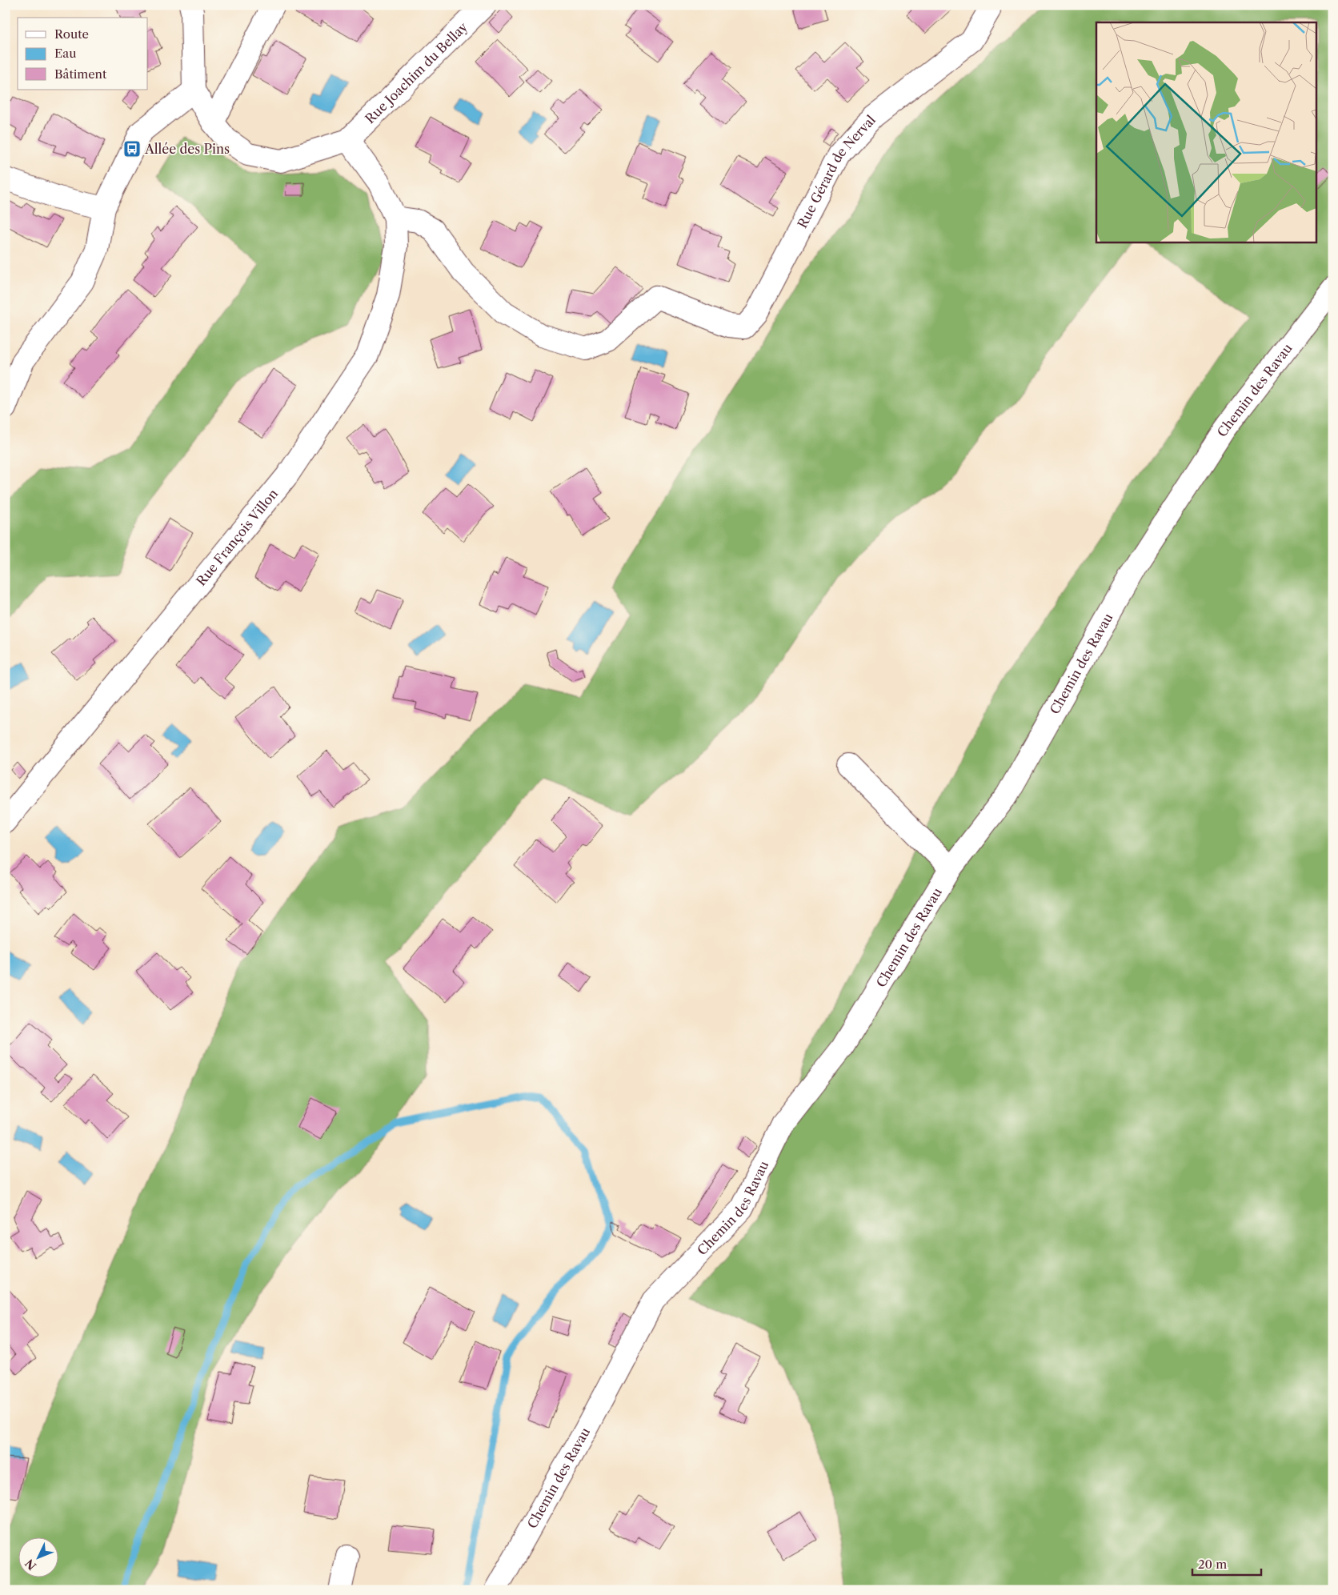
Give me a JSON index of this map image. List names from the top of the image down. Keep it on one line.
{"streets":{"street":["Rue Joachim du Bellay","Rue Gérard de Nerval","Chemin des Ravau","Rue François Villon"]},"crossings":[["Rue Gérard de Nerval","Rue François Villon"]],"places":{"bus stop":["Allée des Pins"]},"legend":["Route","Eau","Bâtiment"],"scale_bar":"20 m","north":"bottom left"}
